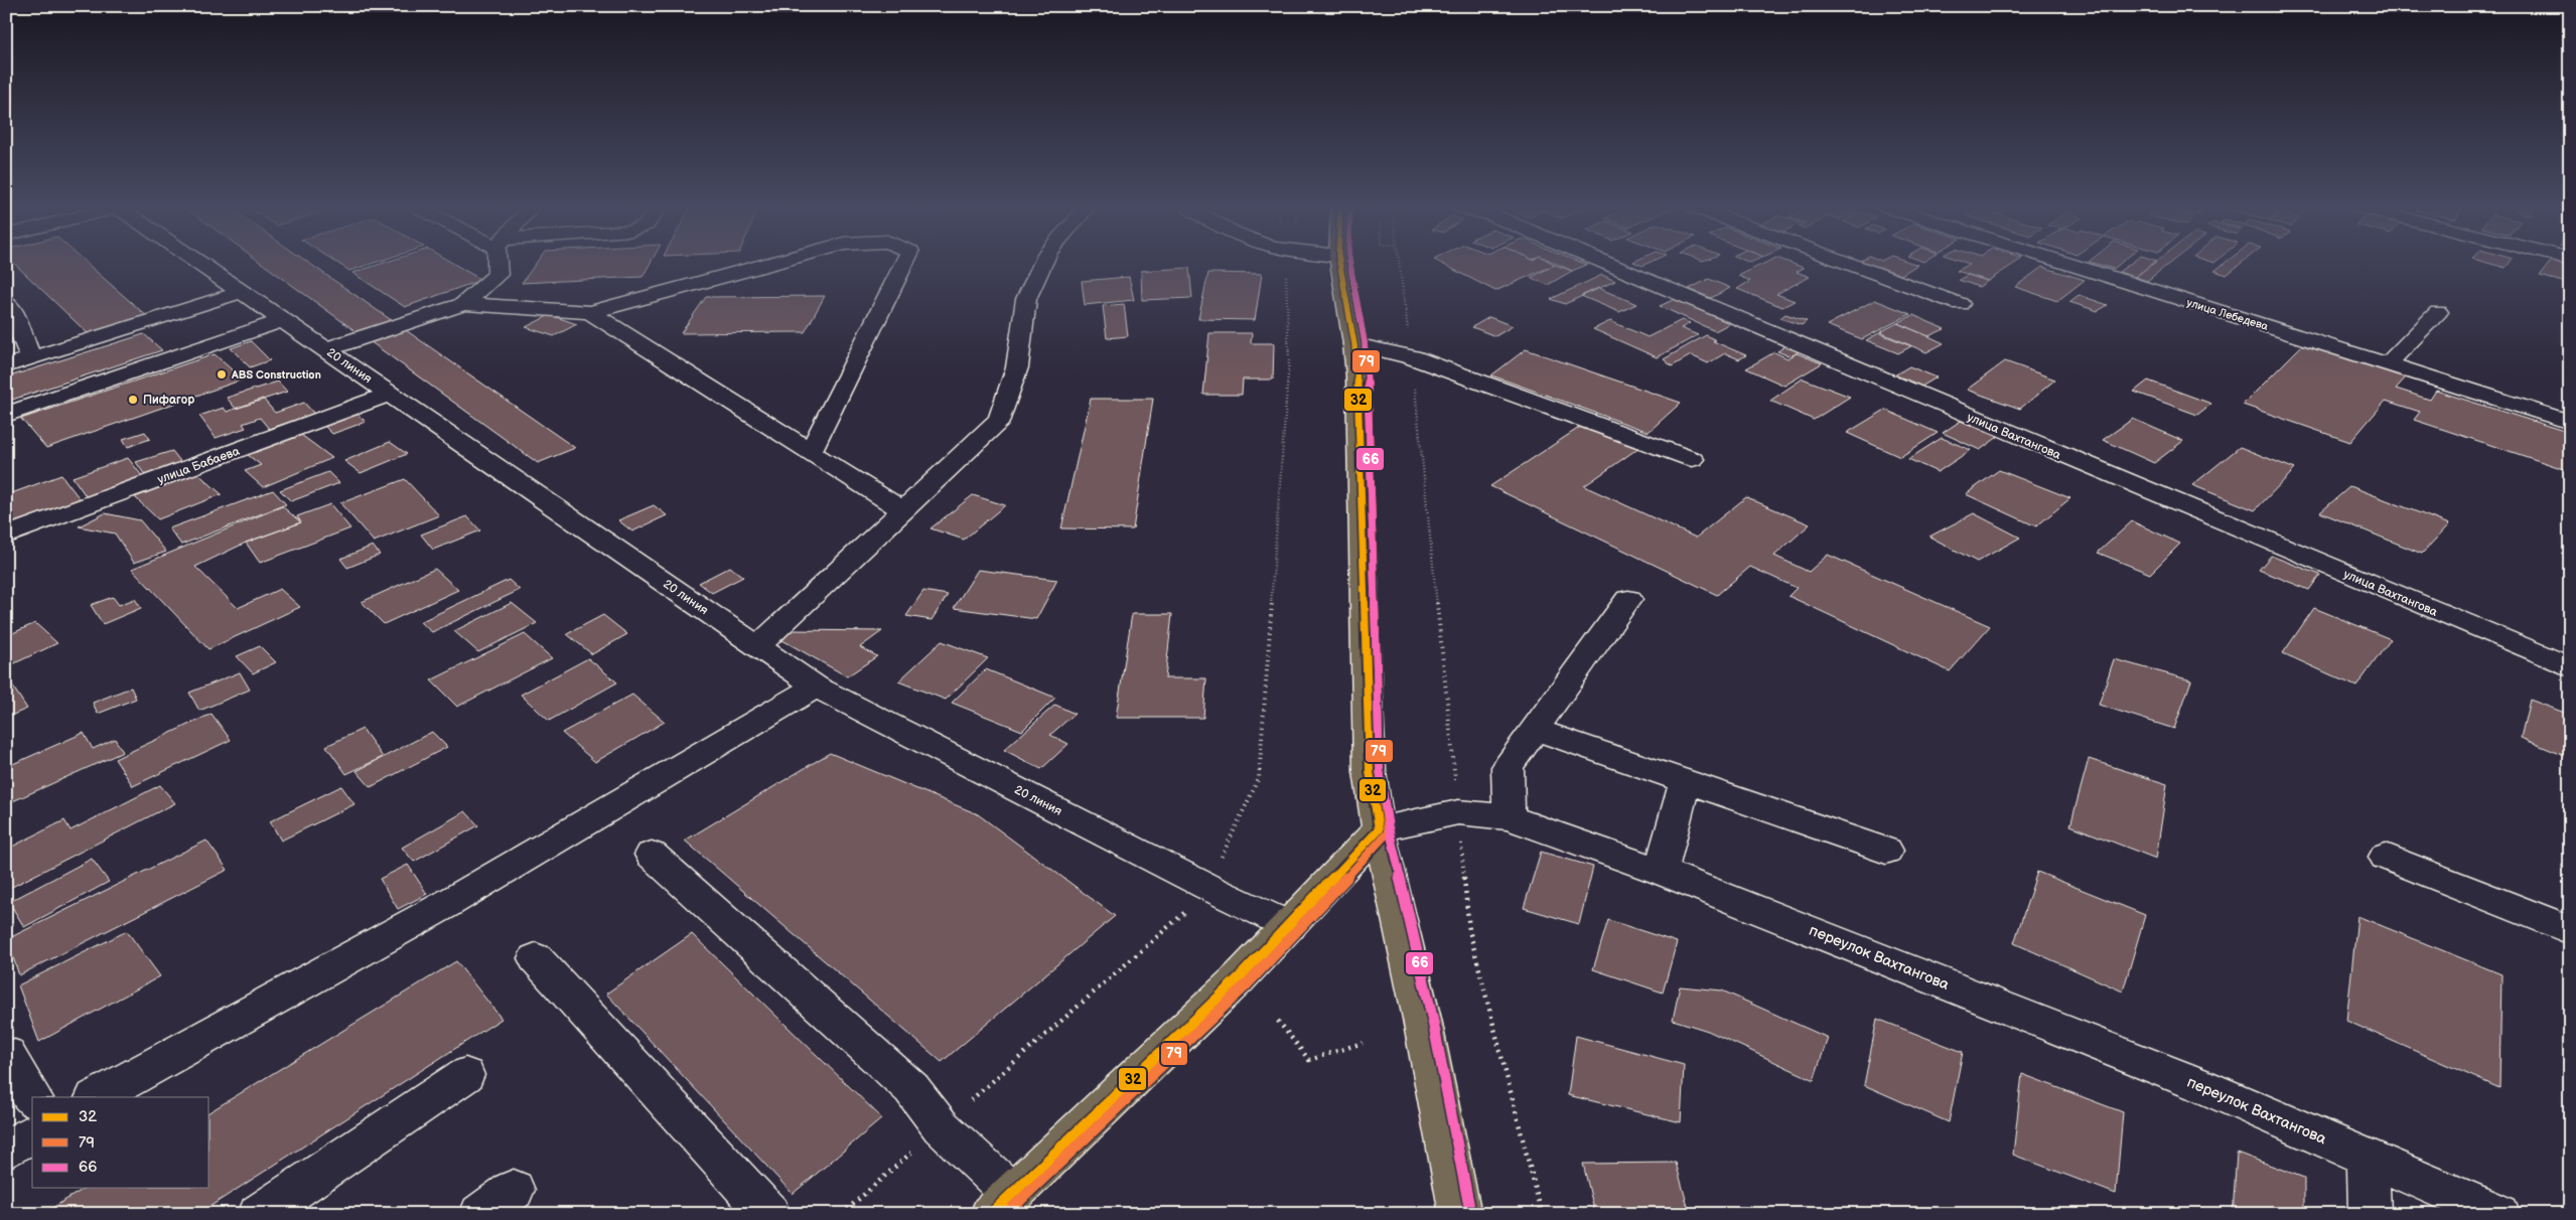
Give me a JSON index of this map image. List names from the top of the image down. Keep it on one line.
{"streets":{"street":["улица Лебедева","20 линия","улица Вахтангова","улица Бабаева","переулок Вахтангова"]},"crossings":[["20 линия","улица Бабаева"]],"places":["ABS Construction","Пифагор"],"lines":["transit line 32","transit line 79","transit line 66"],"legend":["32","79","66"]}
